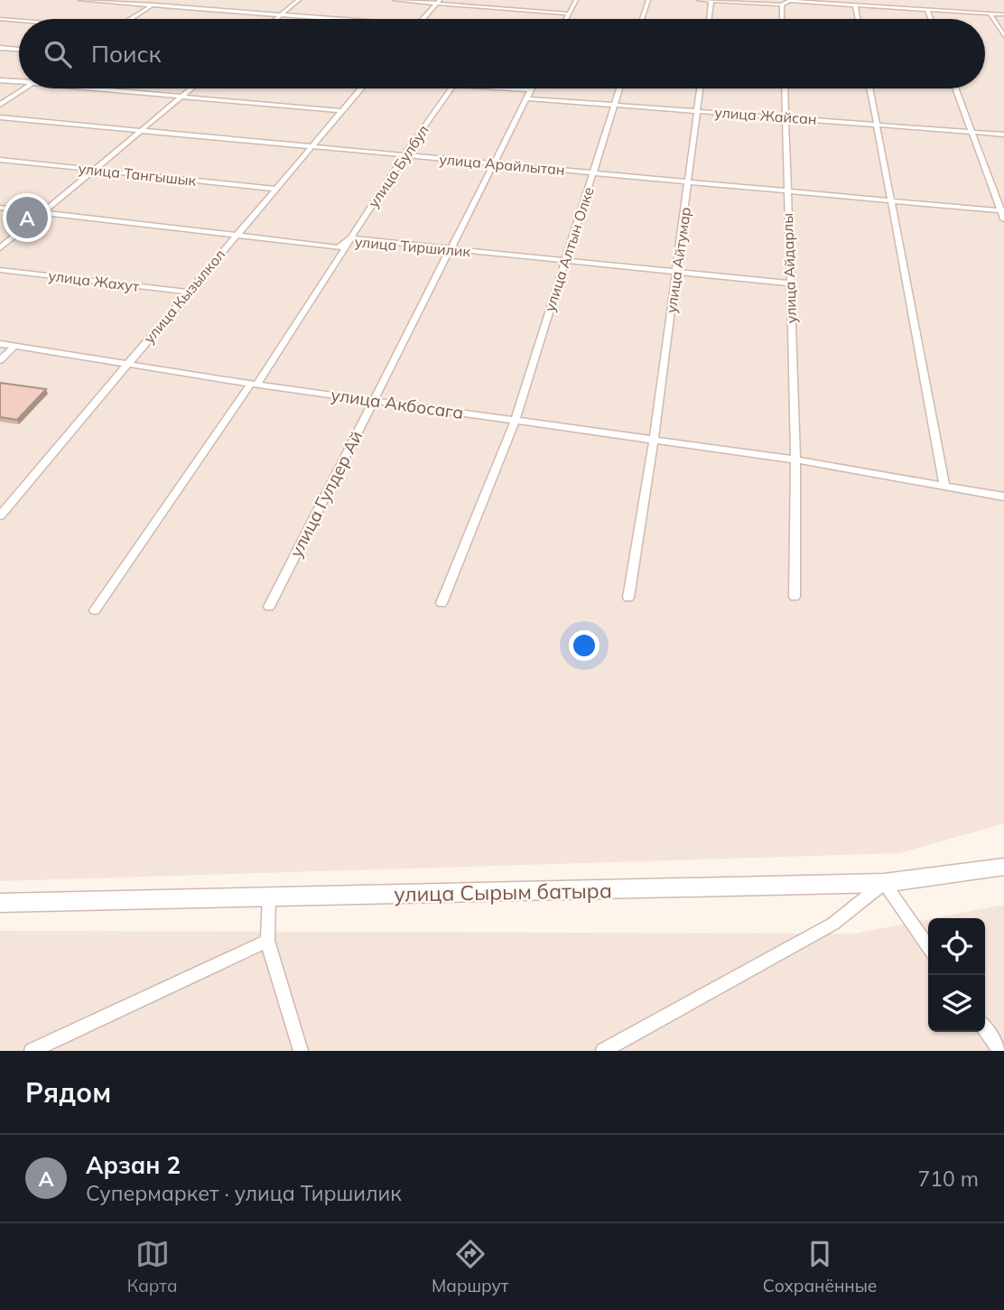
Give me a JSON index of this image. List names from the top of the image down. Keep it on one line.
{"streets":{"street":["улица Жайсан","улица Арайлытан","улица Булбул","улица Тангышык","улица Тиршилик","улица Алтын Олке","улица Айтумар","улица Айдарлы","улица Жахут","улица Кызылкол","улица Акбосага","улица Гулдер Ай","улица Сырым батыра"]},"crossings":[["улица Жайсан","улица Алтын Олке"],["улица Жайсан","улица Айтумар"],["улица Жайсан","улица Айдарлы"],["улица Жайсан","улица Гулдер Ай"],["улица Арайлытан","улица Булбул"],["улица Арайлытан","улица Алтын Олке"],["улица Арайлытан","улица Айтумар"],["улица Арайлытан","улица Айдарлы"],["улица Арайлытан","улица Кызылкол"],["улица Арайлытан","улица Гулдер Ай"],["улица Булбул","улица Тиршилик"],["улица Булбул","улица Акбосага"],["улица Тангышык","улица Кызылкол"],["улица Тиршилик","улица Алтын Олке"],["улица Тиршилик","улица Айтумар"],["улица Тиршилик","улица Айдарлы"],["улица Тиршилик","улица Кызылкол"],["улица Тиршилик","улица Гулдер Ай"],["улица Алтын Олке","улица Акбосага"],["улица Айтумар","улица Акбосага"],["улица Айдарлы","улица Акбосага"],["улица Жахут","улица Кызылкол"],["улица Кызылкол","улица Акбосага"],["улица Акбосага","улица Гулдер Ай"]],"page":{"search":"Поиск","pins":"A","heading":"Рядом","list":[{"mark":"A","name":"Арзан 2","note":"Супермаркет · улица Тиршилик","value":"710 m"}],"nav":["Карта","Маршрут","Сохранённые"]}}
